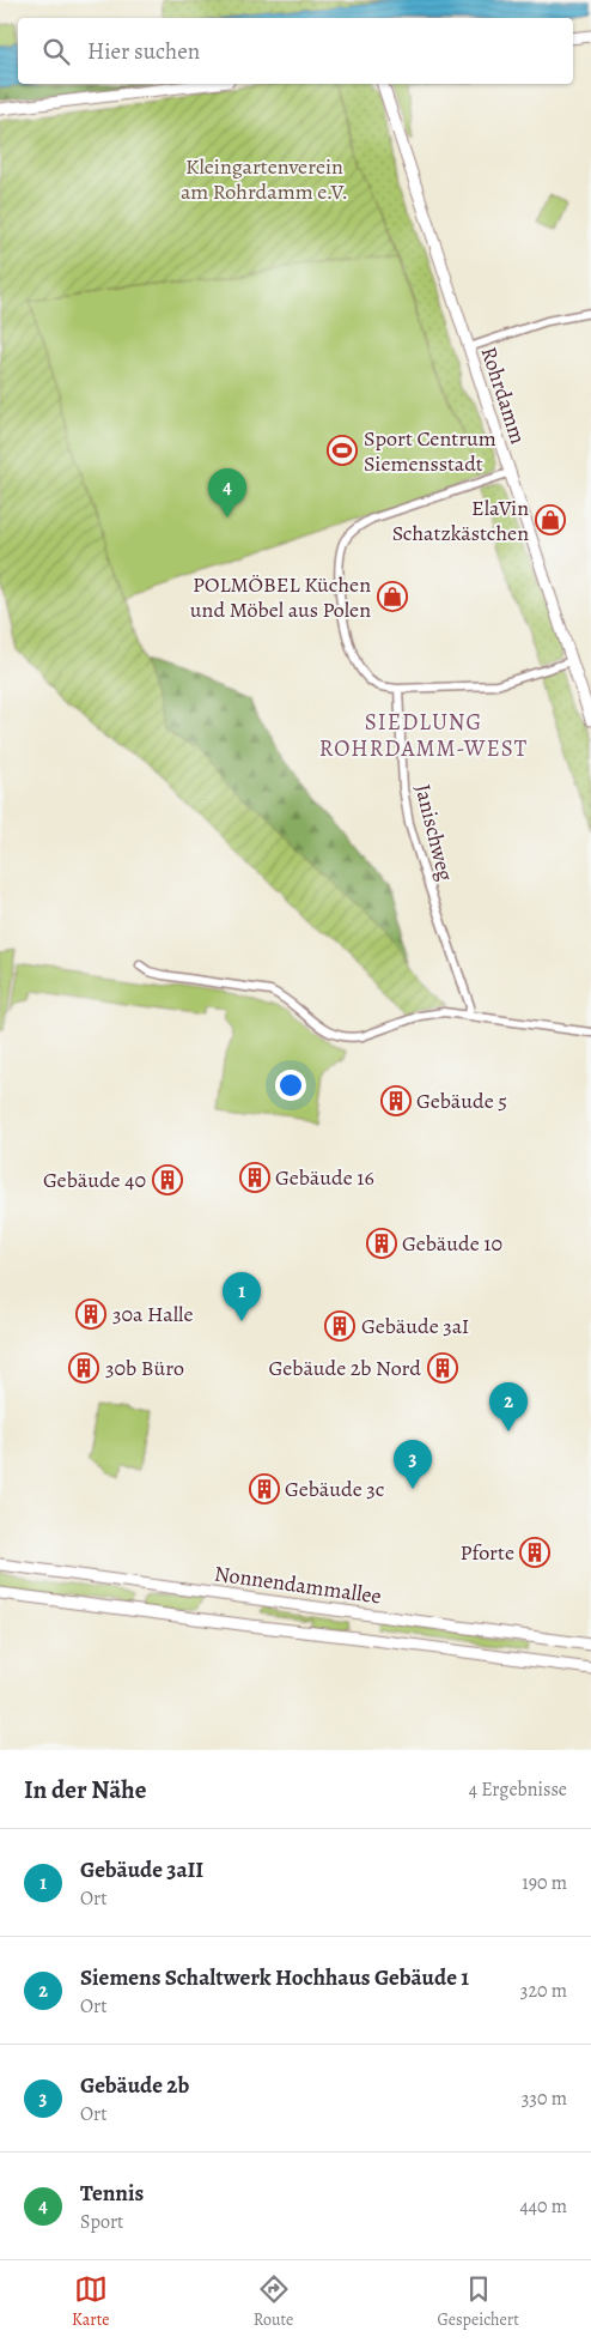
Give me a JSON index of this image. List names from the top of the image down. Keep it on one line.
{"streets":{"main road":["Rohrdamm","Nonnendammallee"],"street":["Janischweg"]},"districts":["SIEDLUNG ROHRDAMM-WEST"],"parks":["Kleingartenverein am Rohrdamm e.V."],"places":{"sports":["Sport Centrum Siemensstadt"],"shop":["ElaVin Schatzkästchen","POLMÖBEL Küchen und Möbel aus Polen"],"building":["Gebäude 5","Gebäude 16","Gebäude 40","Gebäude 10","30a Halle","Gebäude 3aI","30b Büro","Gebäude 2b Nord","Gebäude 3c","Pforte"]},"page":{"search":"Hier suchen","pins":["4","1","2","3"],"heading":["In der Nähe","4 Ergebnisse"],"list":[{"mark":"1","name":"Gebäude 3aII","note":"Ort","value":"190 m"},{"mark":"2","name":"Siemens Schaltwerk Hochhaus Gebäude 1","note":"Ort","value":"320 m"},{"mark":"3","name":"Gebäude 2b","note":"Ort","value":"330 m"},{"mark":"4","name":"Tennis","note":"Sport","value":"440 m"}],"nav":["Karte","Route","Gespeichert"]}}
